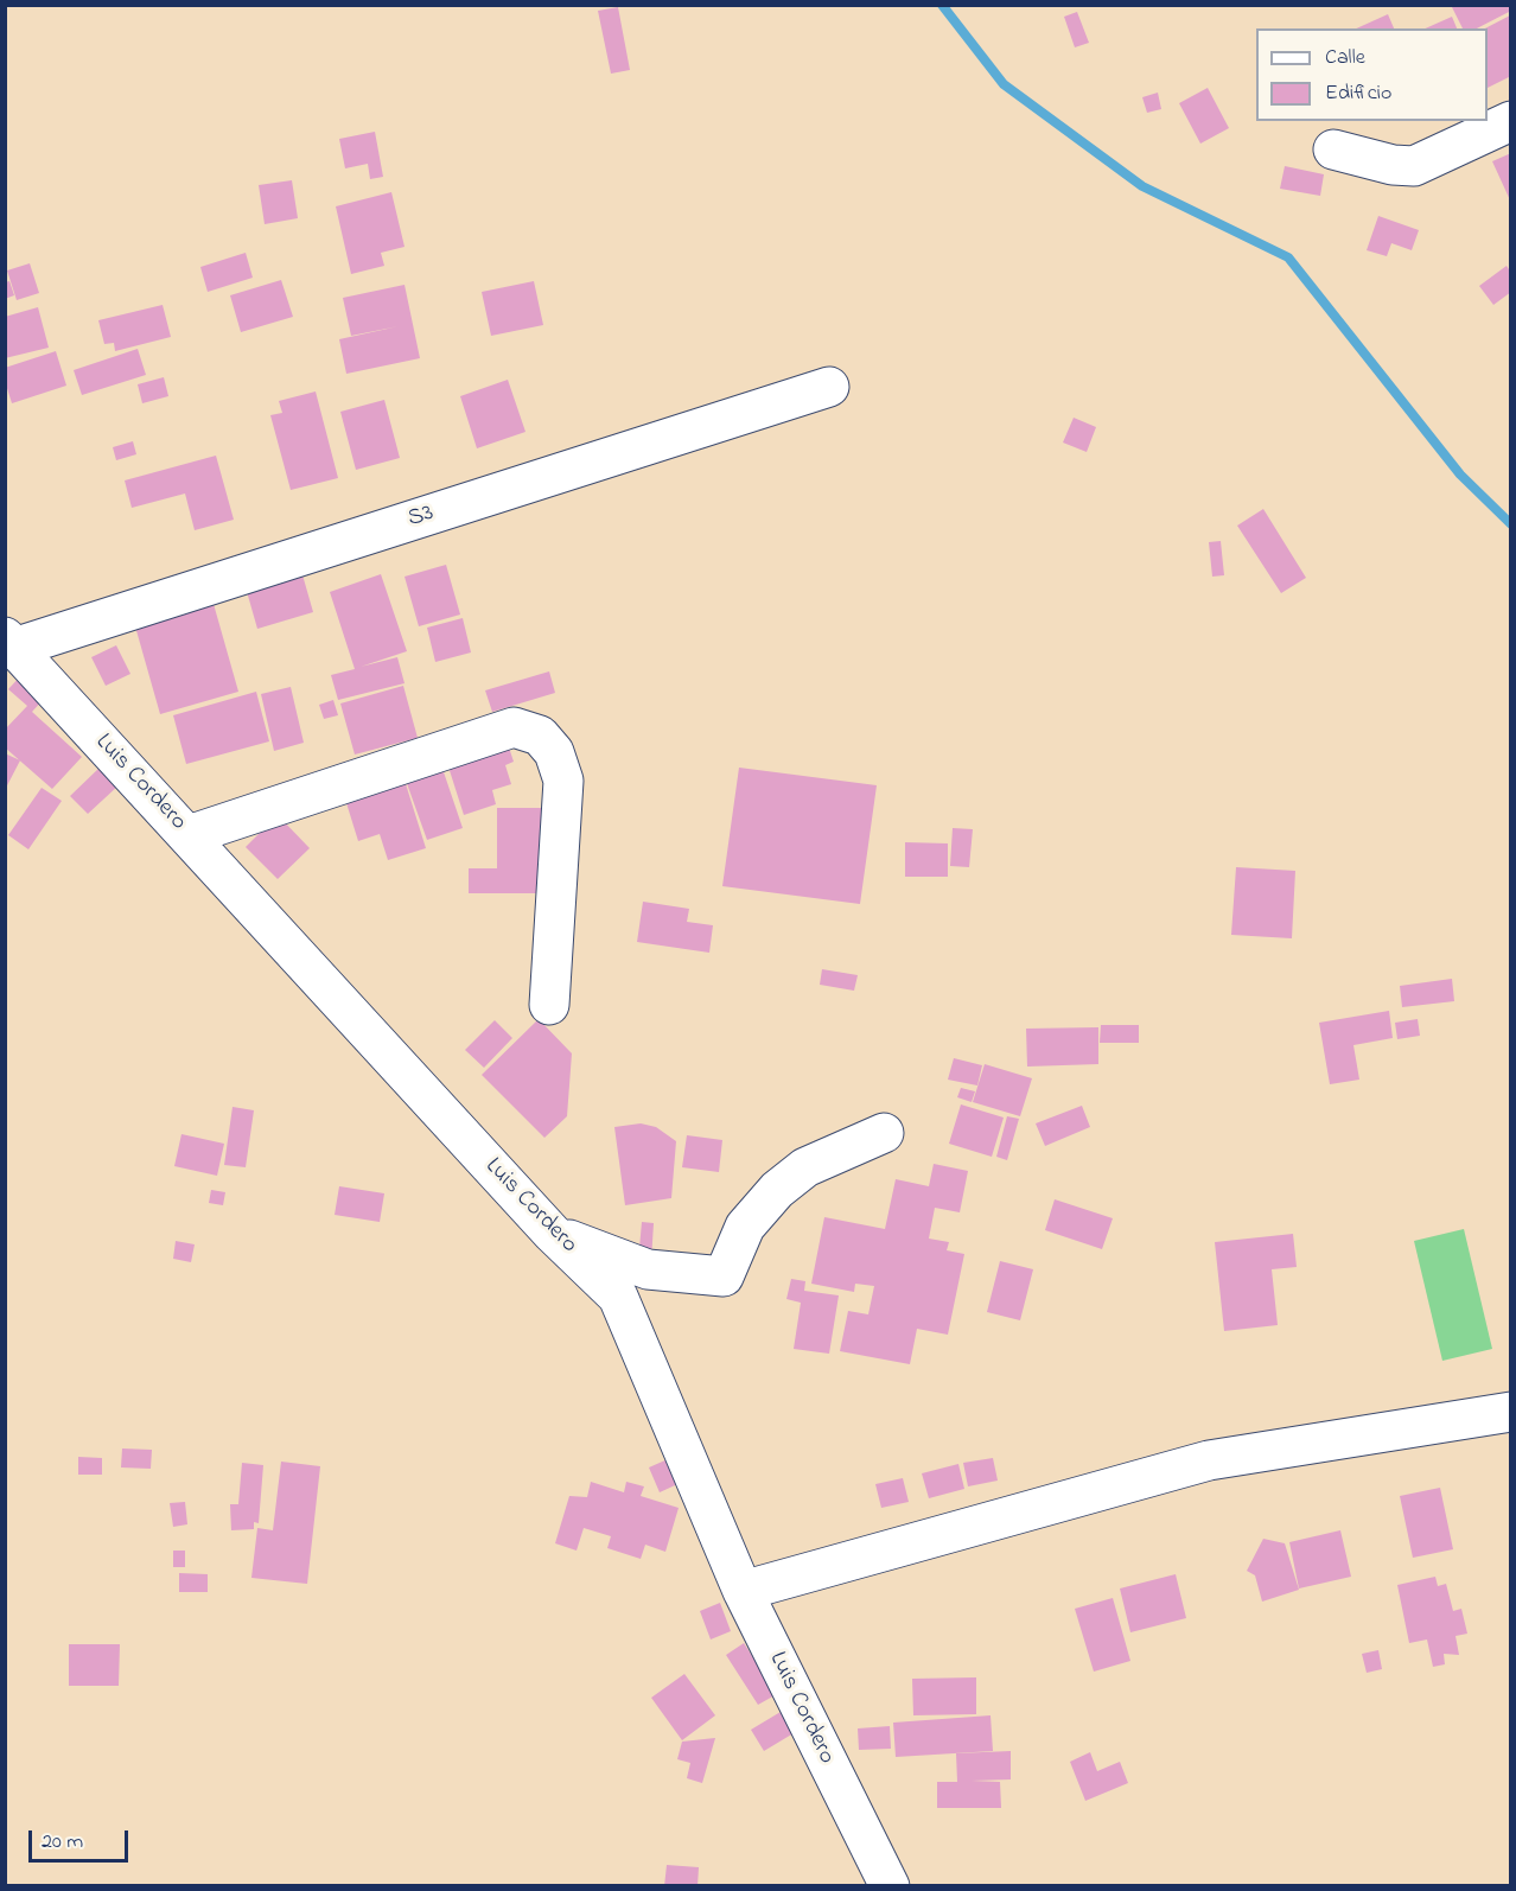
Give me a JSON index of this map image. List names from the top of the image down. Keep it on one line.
{"streets":{"street":["S3","Luis Cordero"]},"crossings":[["S3","Luis Cordero"]],"legend":["Calle","Edificio"],"scale_bar":"20 m"}
